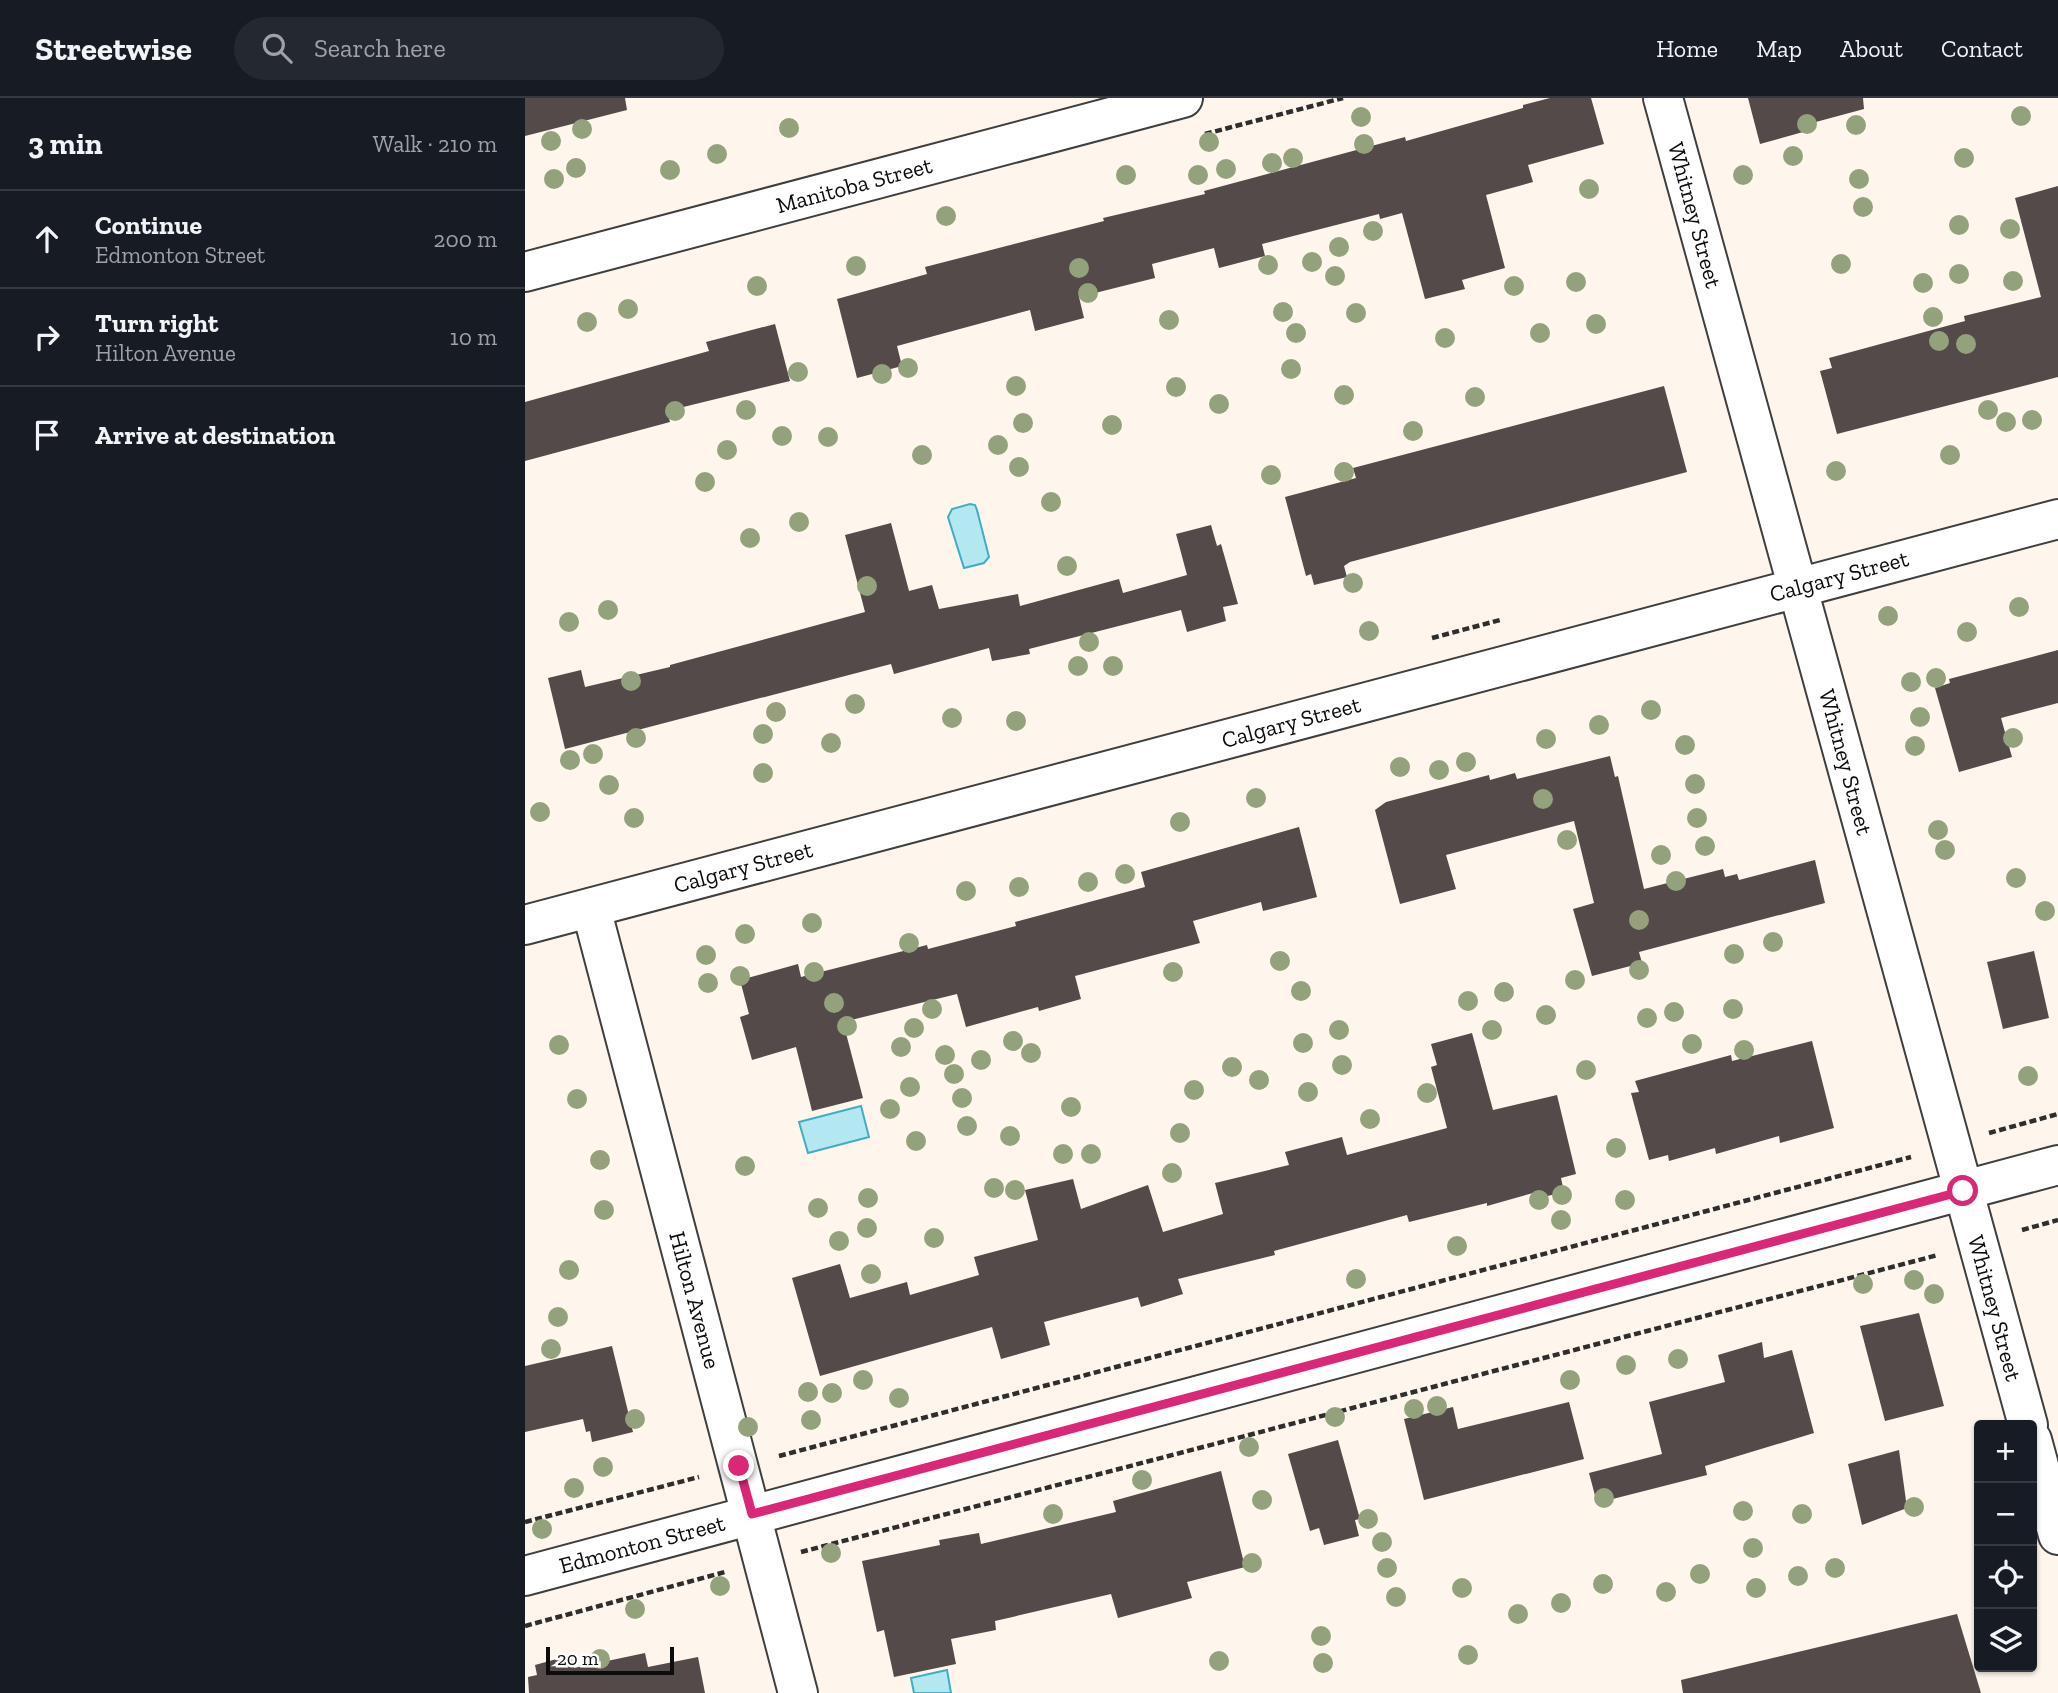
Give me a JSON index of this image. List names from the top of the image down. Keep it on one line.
{"streets":{"street":["Manitoba Street","Whitney Street","Calgary Street","Hilton Avenue","Edmonton Street"]},"crossings":[["Whitney Street","Calgary Street"],["Whitney Street","Edmonton Street"],["Calgary Street","Hilton Avenue"],["Hilton Avenue","Edmonton Street"]],"scale_bar":"20 m","page":{"header":"Streetwise","search":"Search here","nav":["Home","Map","About","Contact"],"heading":["3 min","Walk · 210 m"],"list":[["Continue","Edmonton Street","200 m"],["Turn right","Hilton Avenue","10 m"],"Arrive at destination"],"map_buttons":["+","−"],"scale":"20 m"}}
